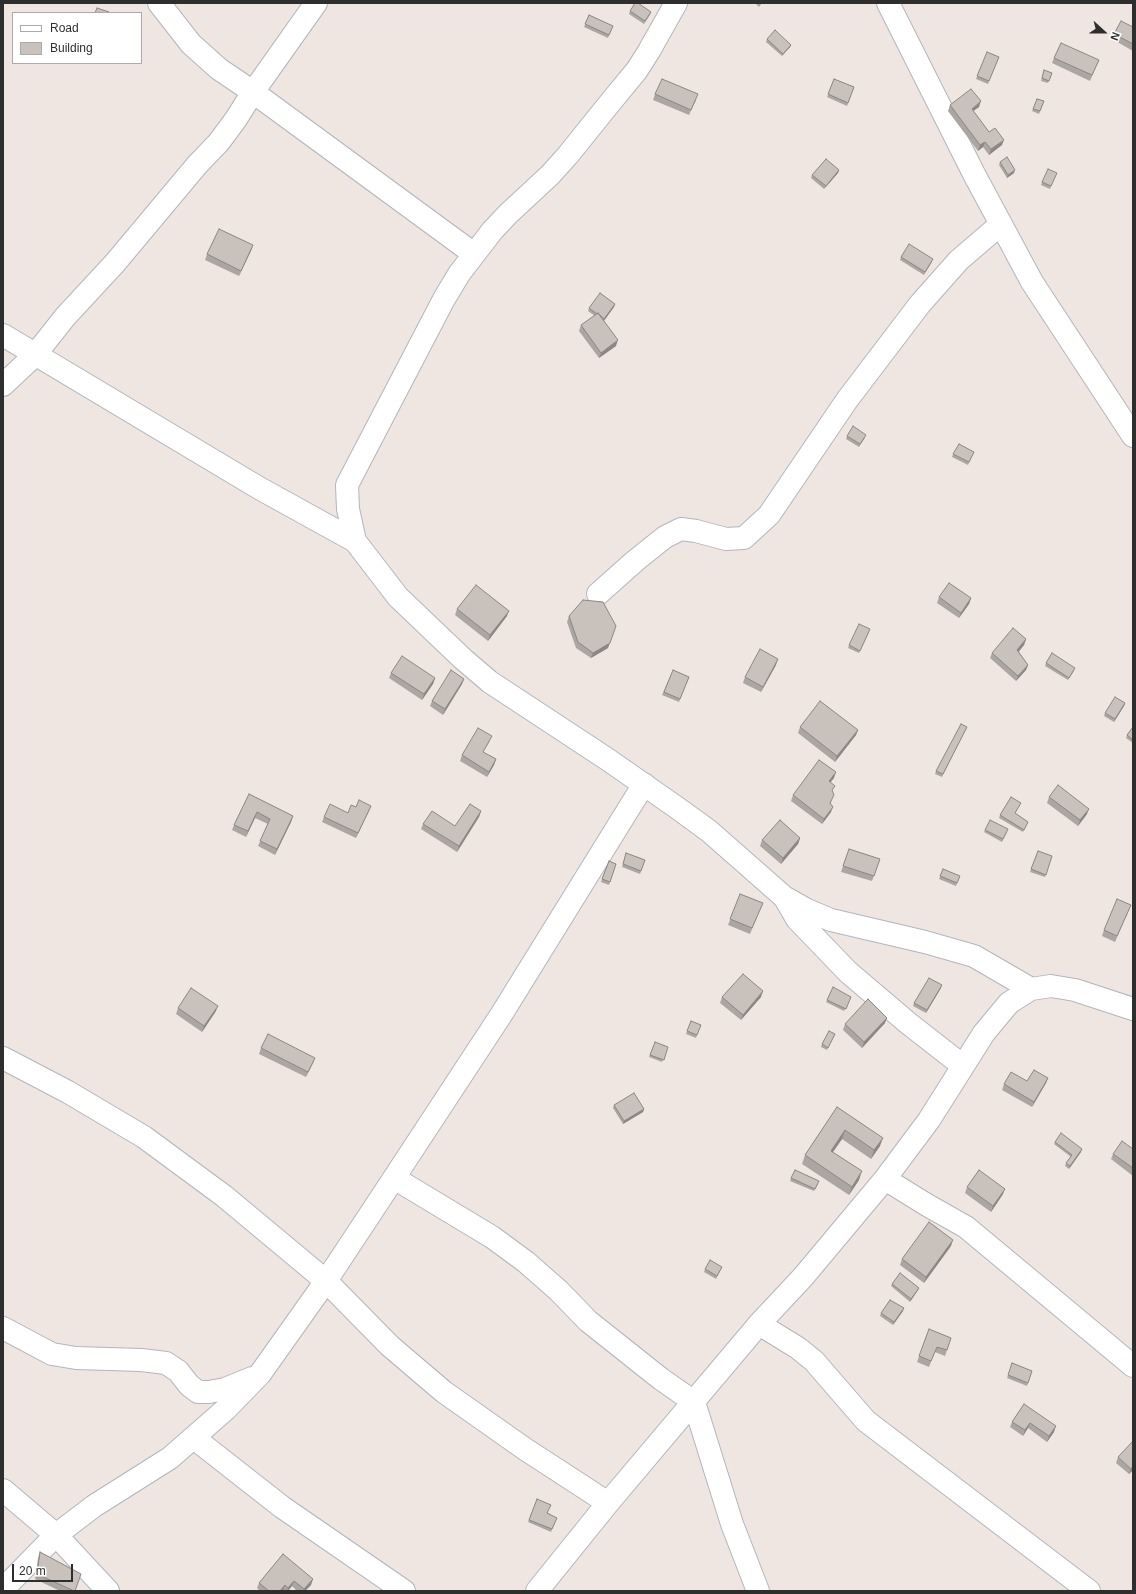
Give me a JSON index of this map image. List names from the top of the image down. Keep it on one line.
{"legend":["Road","Building"],"scale_bar":"20 m","north":"right"}
